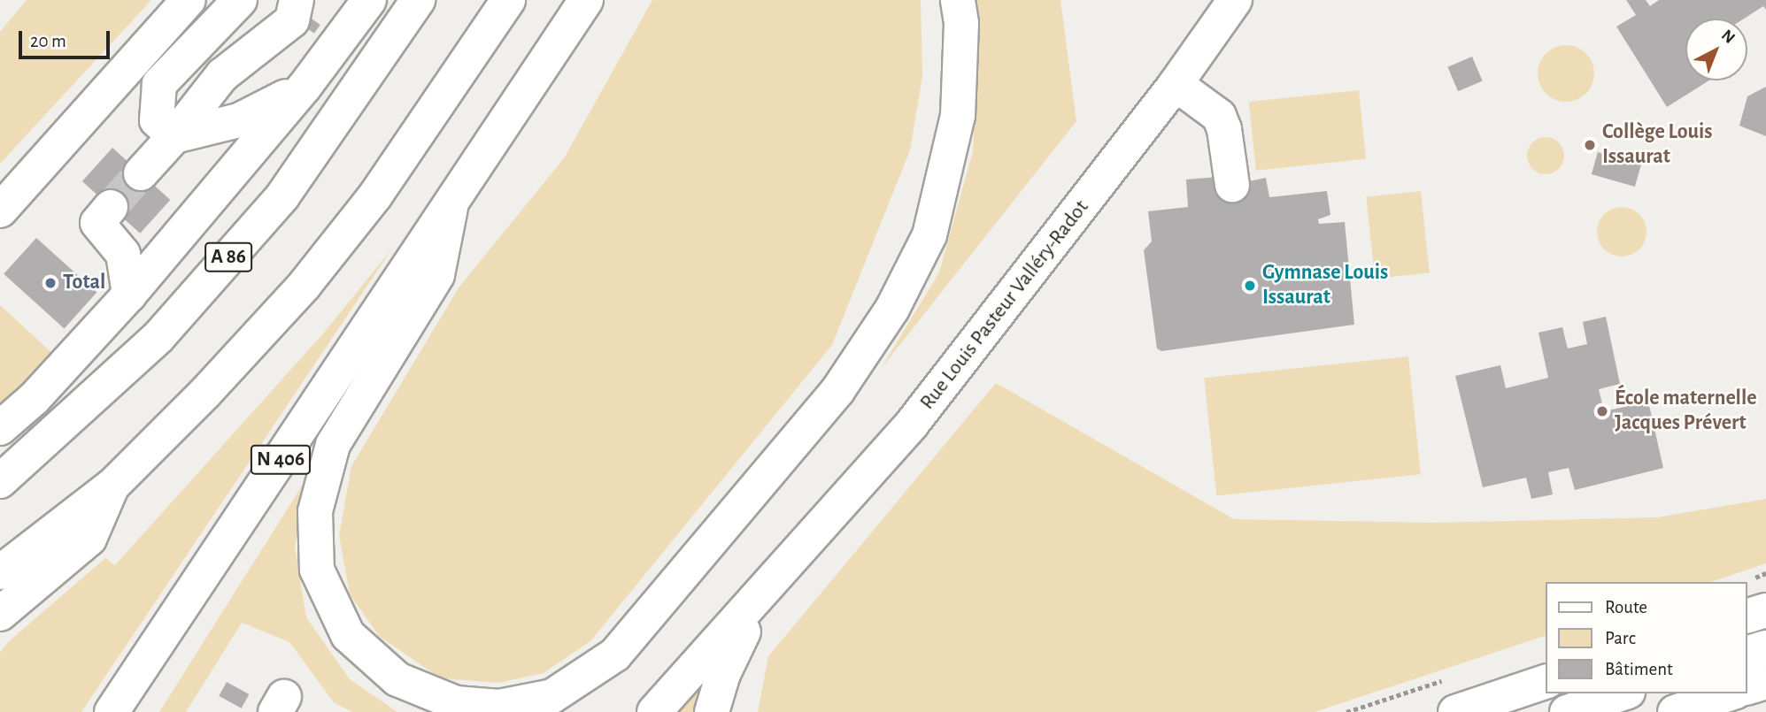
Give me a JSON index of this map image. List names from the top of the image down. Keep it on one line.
{"streets":{"main road":["A 86","Rue Louis Pasteur Valléry-Radot","N 406"]},"places":["Collège Louis Issaurat","Total","Gymnase Louis Issaurat","École maternelle Jacques Prévert"],"legend":["Route","Parc","Bâtiment"],"scale_bar":"20 m","north":"top right"}
